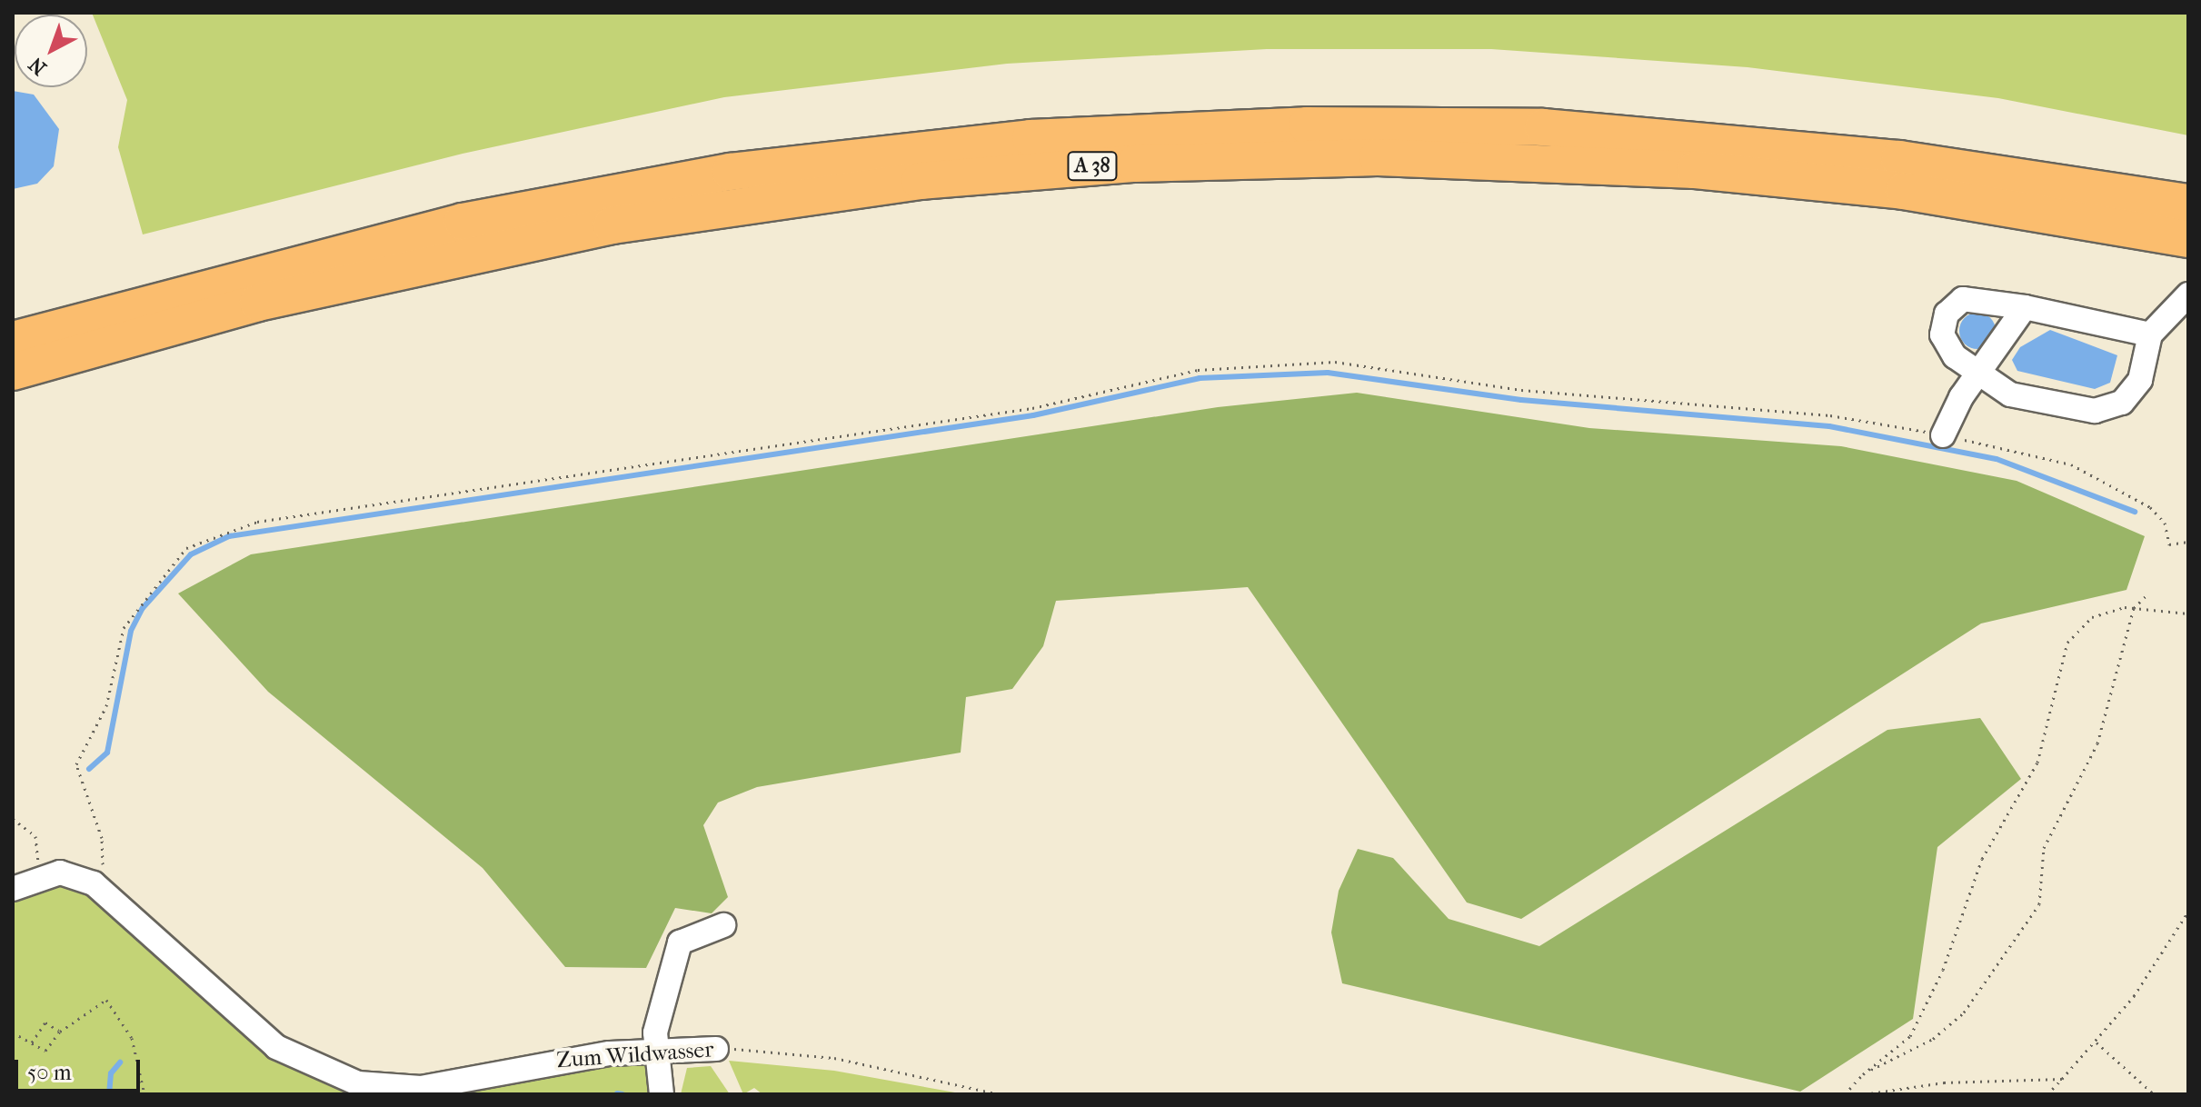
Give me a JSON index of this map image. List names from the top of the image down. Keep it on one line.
{"streets":{"highway":["A 38"],"street":["Zum Wildwasser"]},"scale_bar":"50 m","north":"bottom left"}
